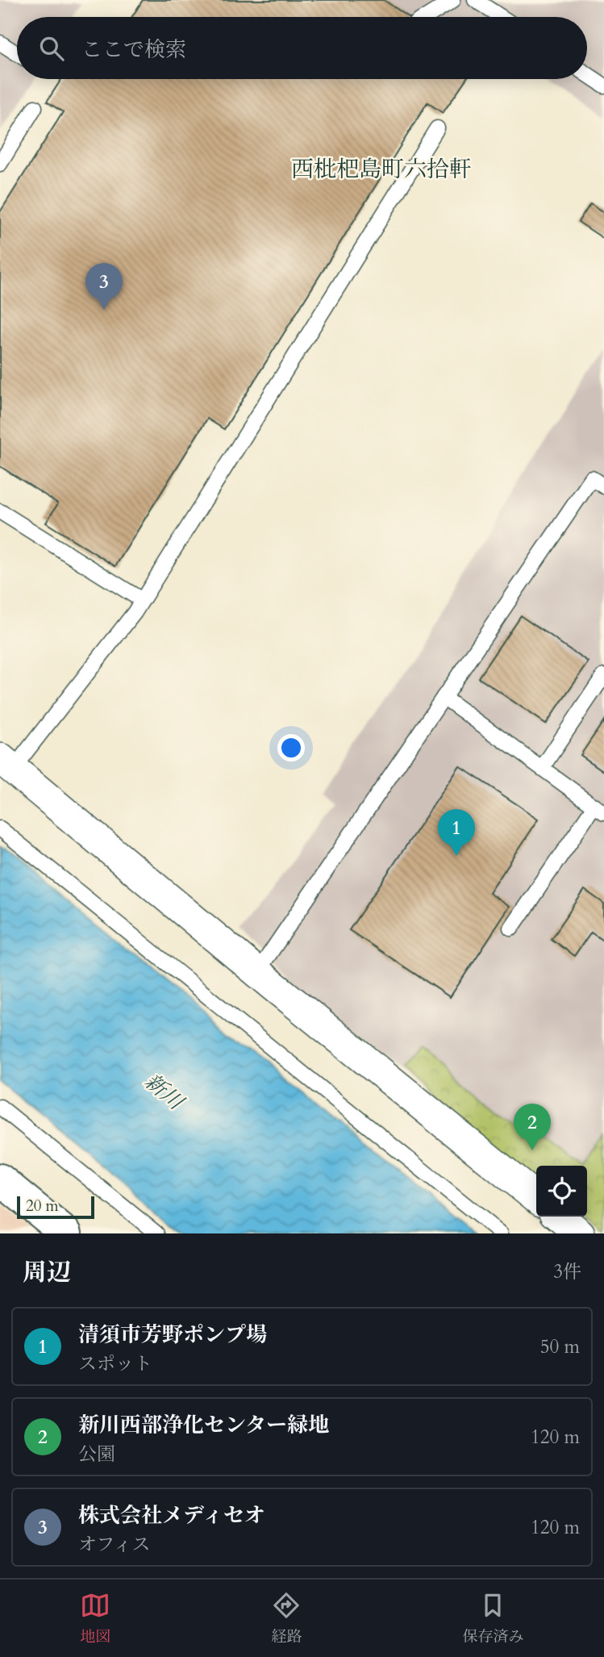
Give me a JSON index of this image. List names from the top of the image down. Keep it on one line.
{"districts":["西枇杷島町六拾軒"],"water":["新川"],"scale_bar":"20 m","page":{"search":"ここで検索","pins":["3","1","2"],"scale":"20 m","heading":["周辺","3件"],"list":[{"mark":"1","name":"清須市芳野ポンプ場","note":"スポット","value":"50 m"},{"mark":"2","name":"新川西部浄化センター緑地","note":"公園","value":"120 m"},{"mark":"3","name":"株式会社メディセオ","note":"オフィス","value":"120 m"}],"nav":["地図","経路","保存済み"]}}
